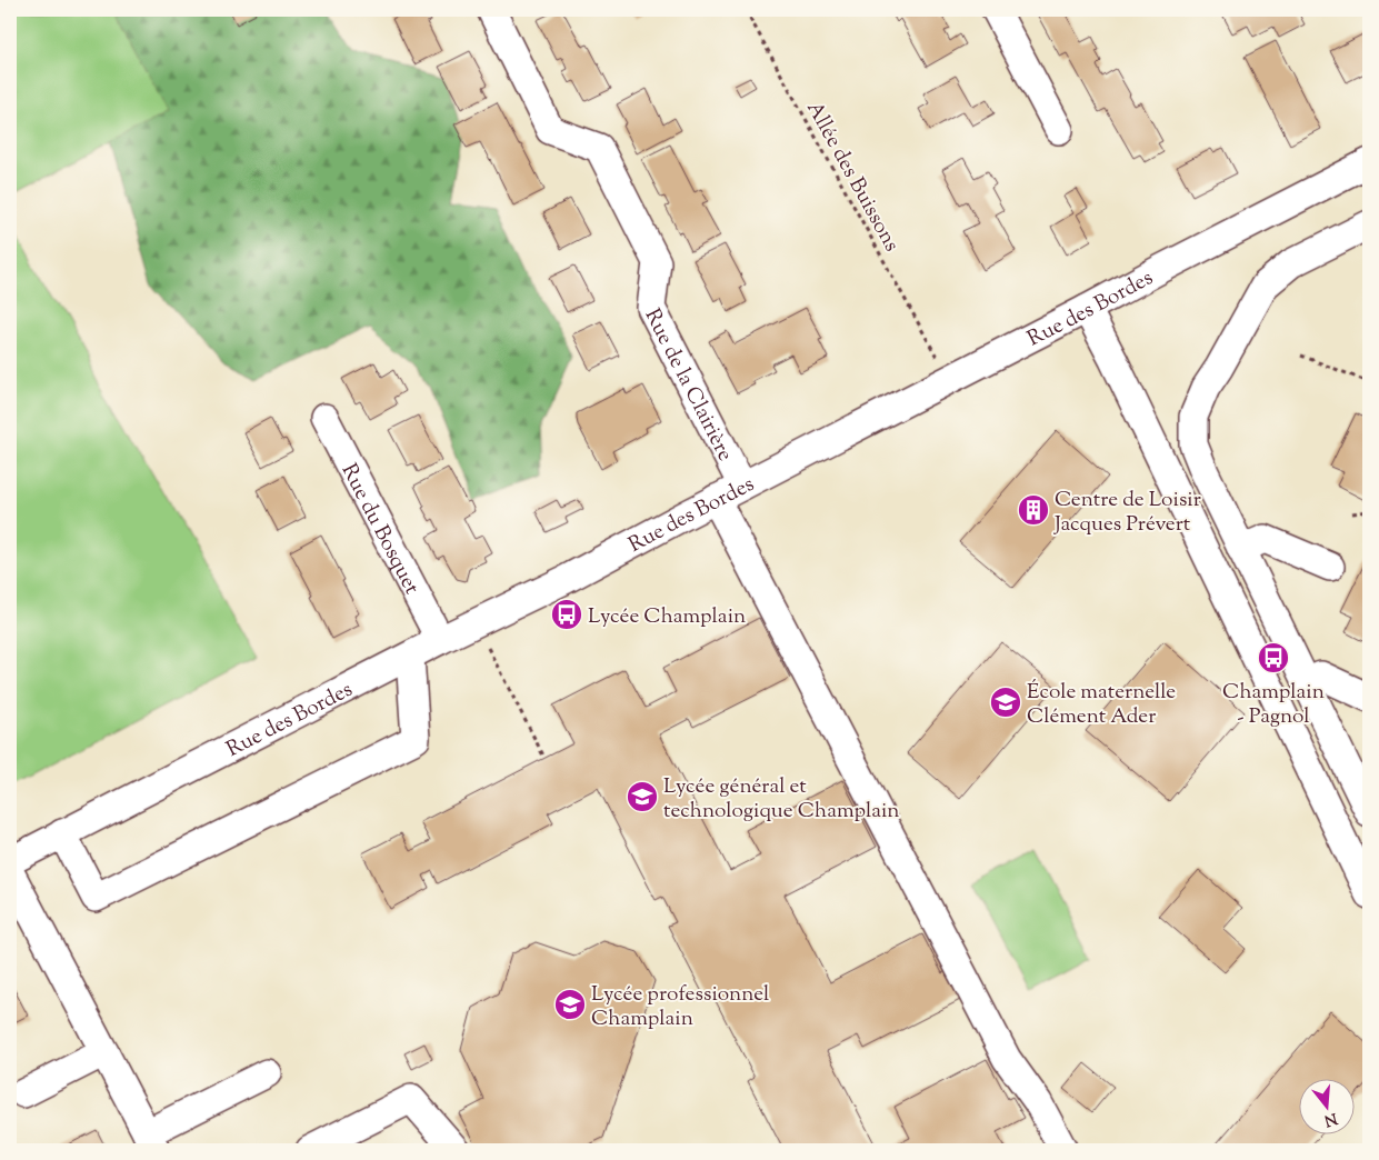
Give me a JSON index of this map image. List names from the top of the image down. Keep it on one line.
{"streets":{"street":["Rue des Bordes","Rue de la Clairière","Rue du Bosquet"],"path":["Allée des Buissons"]},"crossings":[["Rue des Bordes","Rue de la Clairière"],["Rue des Bordes","Rue du Bosquet"]],"places":{"building":["Centre de Loisir Jacques Prévert"],"bus stop":["Lycée Champlain","Champlain - Pagnol"],"school or university":["École maternelle Clément Ader","Lycée général et technologique Champlain","Lycée professionnel Champlain"]},"north":"bottom"}
